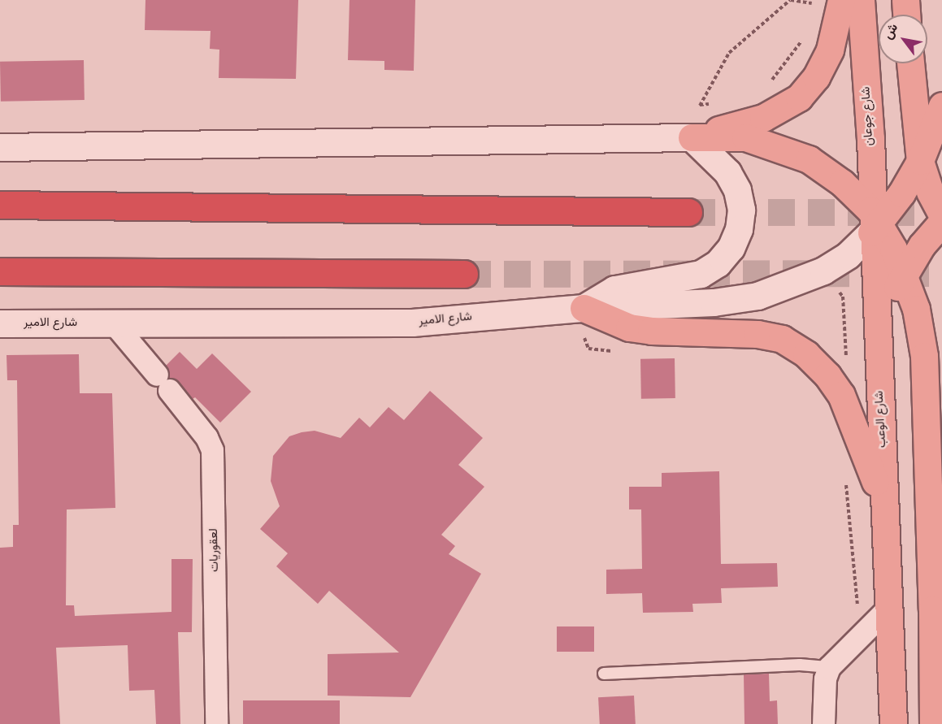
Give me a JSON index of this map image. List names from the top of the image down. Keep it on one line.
{"streets":{"main road":["شارع جوعان","شارع الامير","شارع الوعب"],"street":["لعقوريات"]},"crossings":[["شارع جوعان","شارع الامير"],["شارع جوعان","شارع الوعب"],["شارع الامير","شارع الوعب"],["شارع الامير","لعقوريات"]],"north":"top left"}
